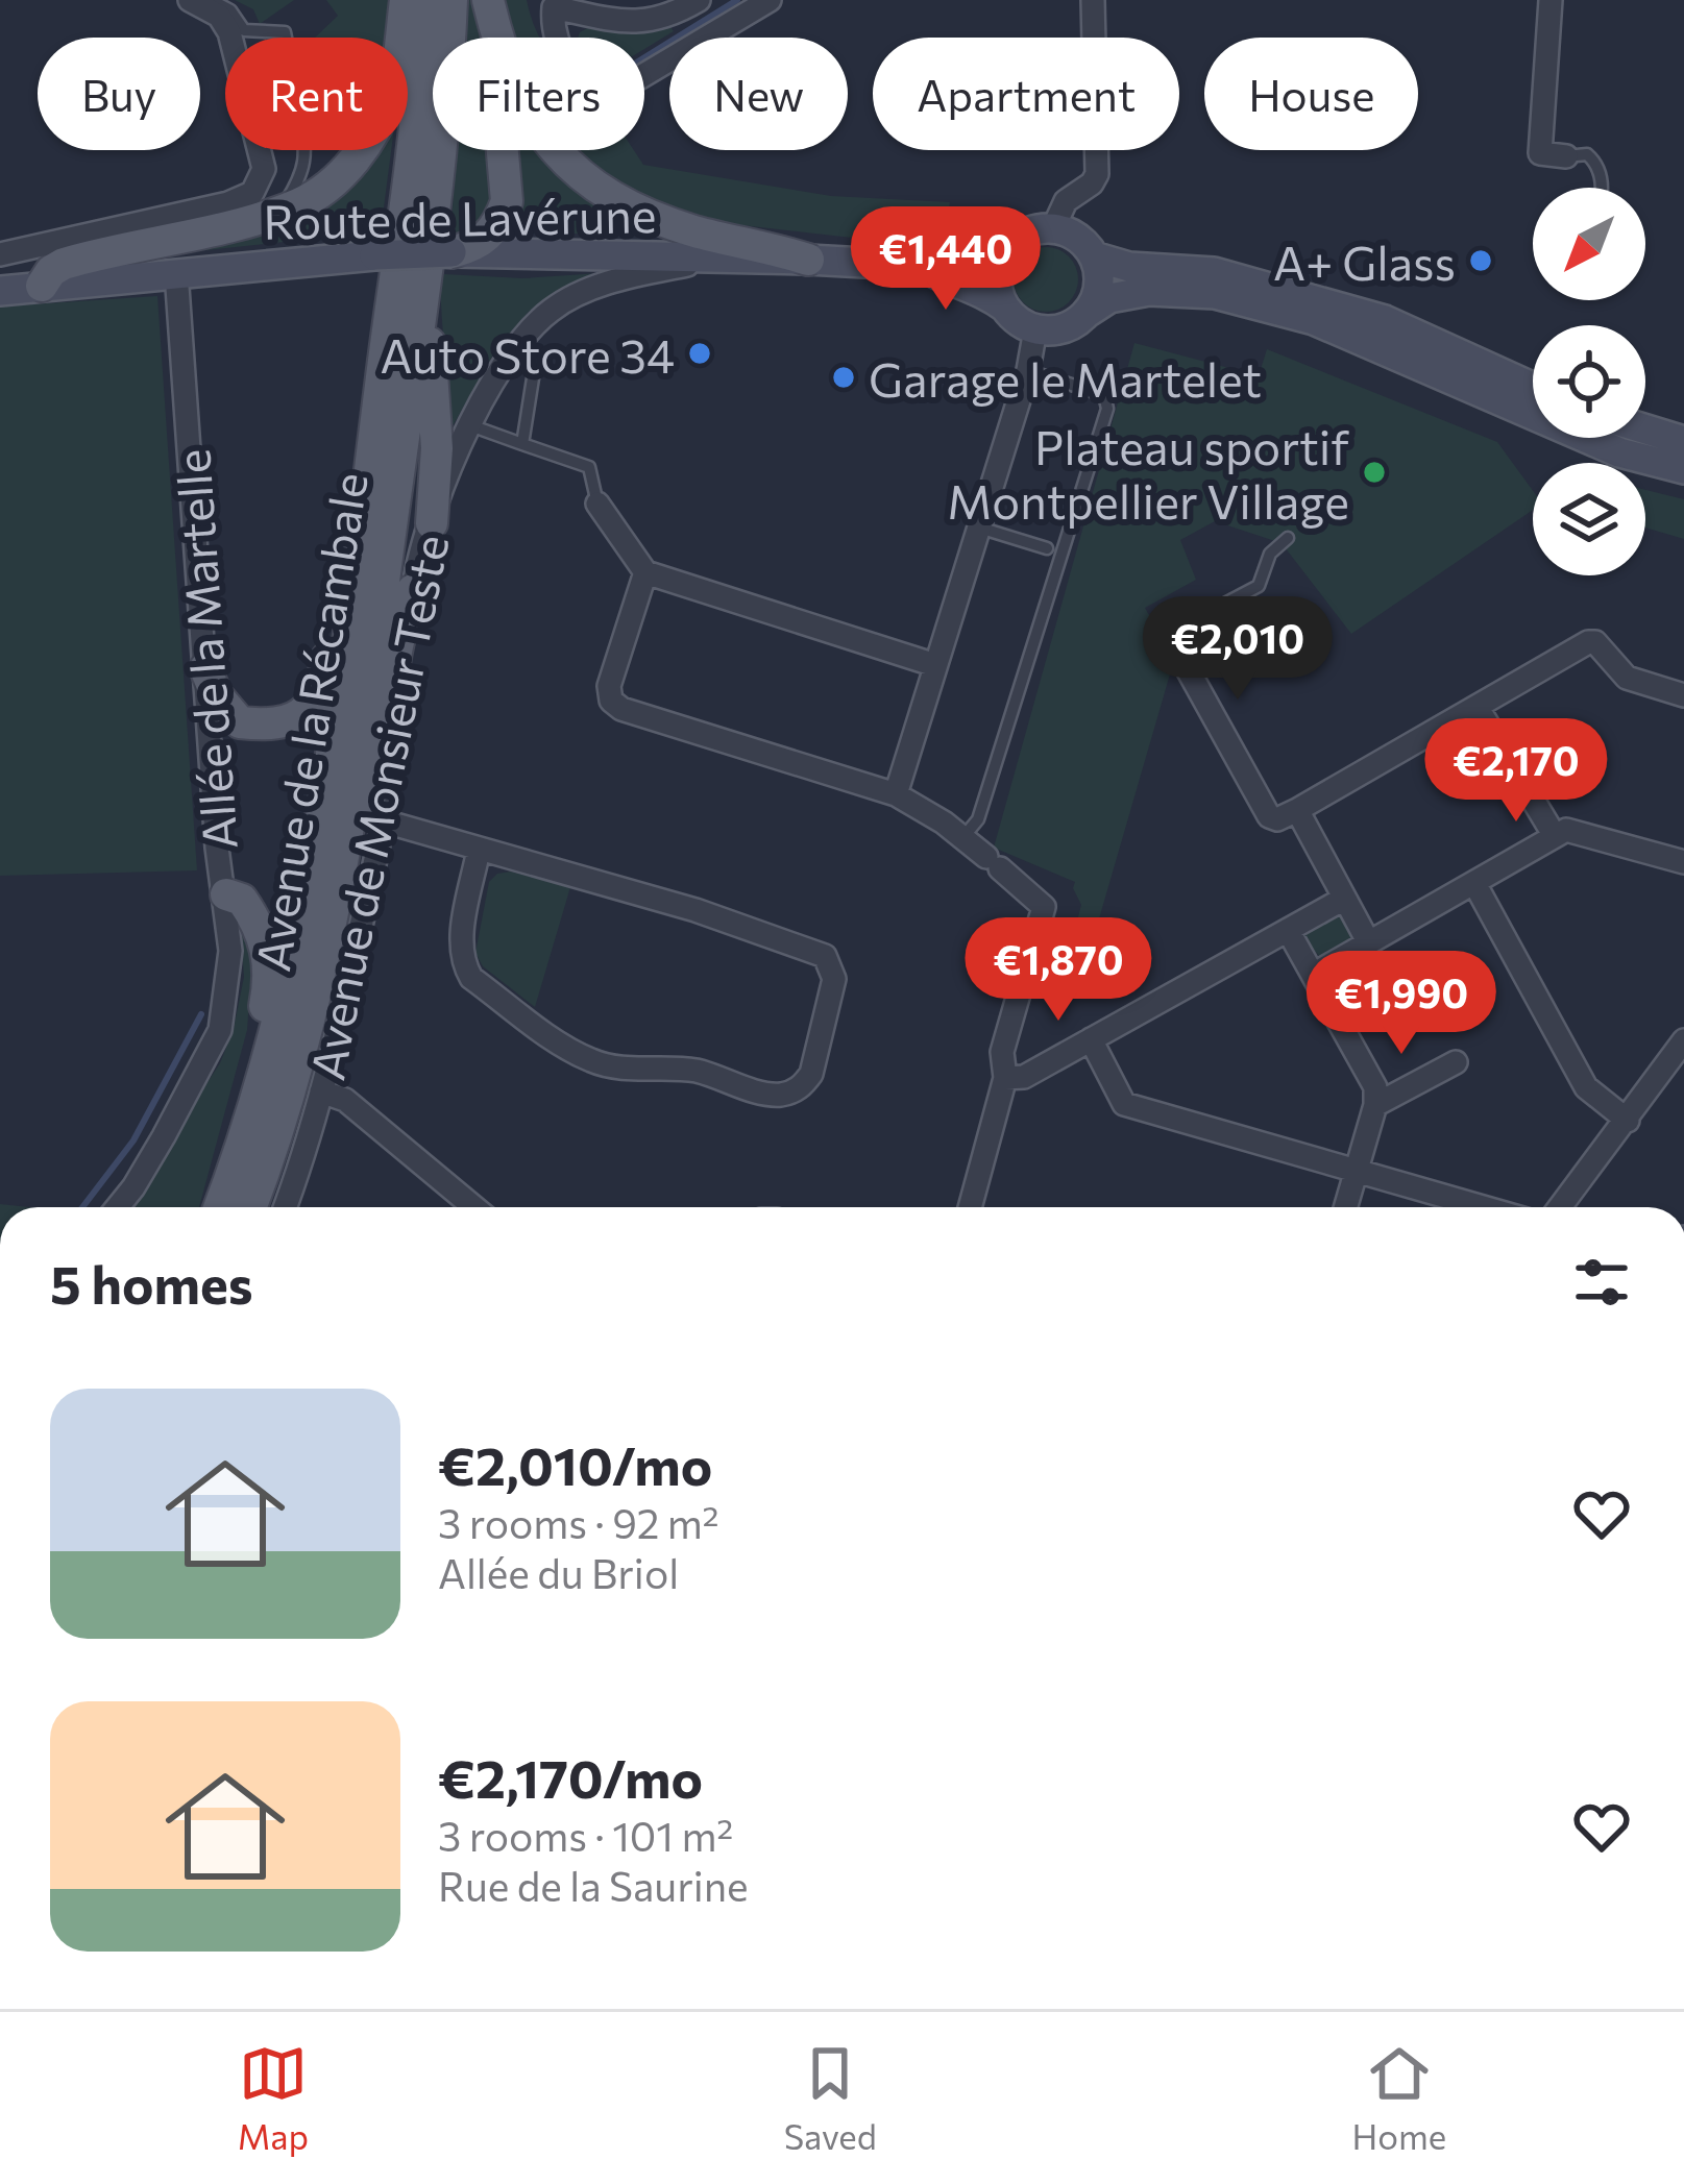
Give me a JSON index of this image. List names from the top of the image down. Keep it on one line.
{"streets":{"main road":["Route de Lavérune","Avenue de la Récambale"],"street":["Allée de la Martelle","Avenue de Monsieur Teste"]},"crossings":[["Route de Lavérune","Allée de la Martelle"],["Route de Lavérune","Avenue de la Récambale"],["Route de Lavérune","Avenue de Monsieur Teste"]],"places":["A+ Glass","Auto Store 34","Garage le Martelet","Plateau sportif Montpellier Village"],"north":"bottom left","page":{"chip":["Buy","Rent","Filters","New","Apartment","House"],"price":["€1,440","€2,010","€2,170","€1,870","€1,990"],"heading":"5 homes","list":[{"name":"€2,010/mo","note":"3 rooms · 92 m² · Allée du Briol"},{"name":"€2,170/mo","note":"3 rooms · 101 m² · Rue de la Saurine"}],"tabs":["Map","Saved","Home"]}}
